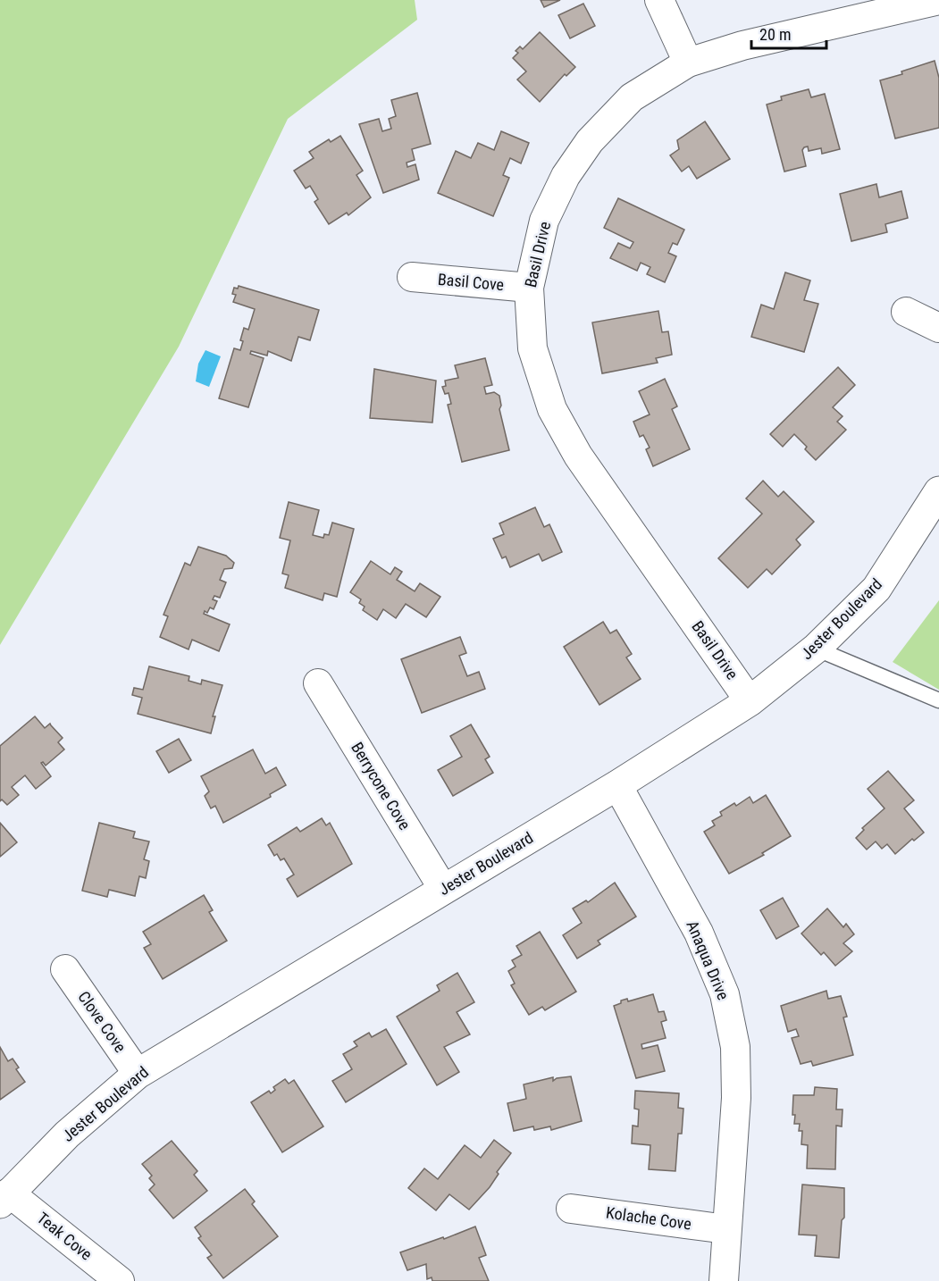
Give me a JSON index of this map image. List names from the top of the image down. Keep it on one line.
{"streets":{"street":["Basil Drive","Basil Cove","Jester Boulevard","Berrycone Cove","Anaqua Drive","Clove Cove","Kolache Cove","Teak Cove"]},"crossings":[["Basil Drive","Basil Cove"],["Basil Drive","Jester Boulevard"],["Jester Boulevard","Berrycone Cove"],["Jester Boulevard","Anaqua Drive"],["Jester Boulevard","Clove Cove"],["Jester Boulevard","Teak Cove"],["Anaqua Drive","Kolache Cove"]],"scale_bar":"20 m"}
